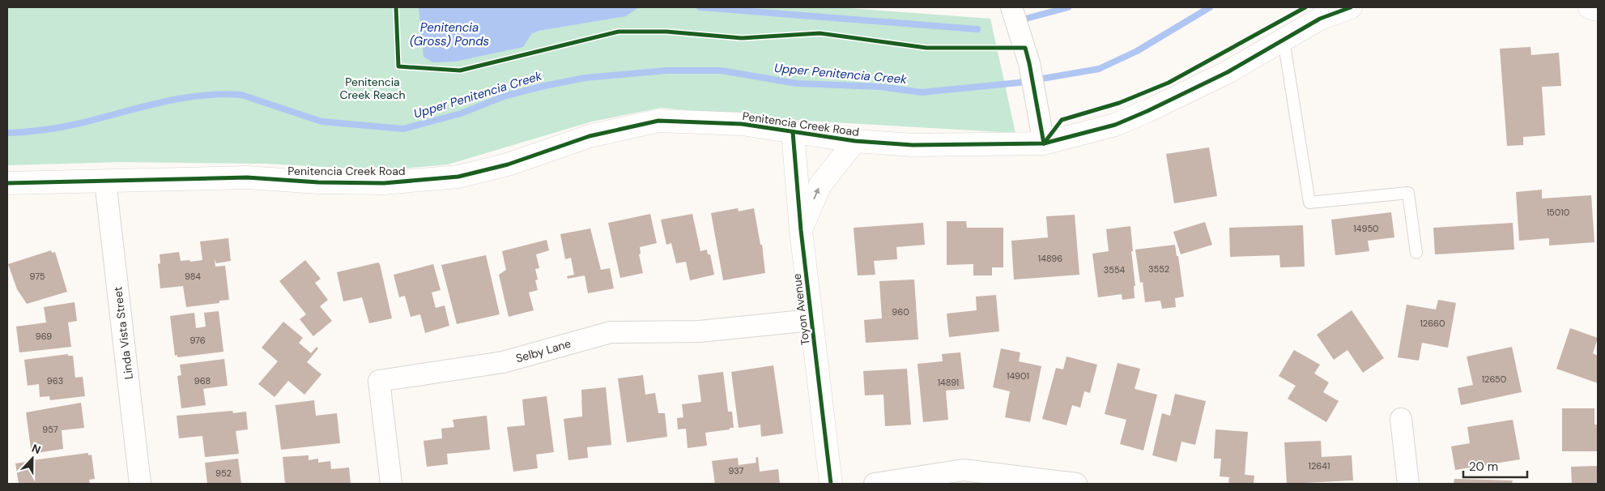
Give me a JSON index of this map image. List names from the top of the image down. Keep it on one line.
{"streets":{"street":["Penitencia Creek Road","Toyon Avenue","Linda Vista Street","Selby Lane"]},"crossings":[["Penitencia Creek Road","Toyon Avenue"],["Penitencia Creek Road","Linda Vista Street"],["Toyon Avenue","Selby Lane"]],"water":["Penitencia (Gross) Ponds","Upper Penitencia Creek"],"parks":["Penitencia Creek Reach"],"house_numbers":["15010","14950","14896","3552","3554","975","984","960","12660","969","976","14901","12650","963","968","14891","957","12641","937","952"],"scale_bar":"20 m","north":"top"}
